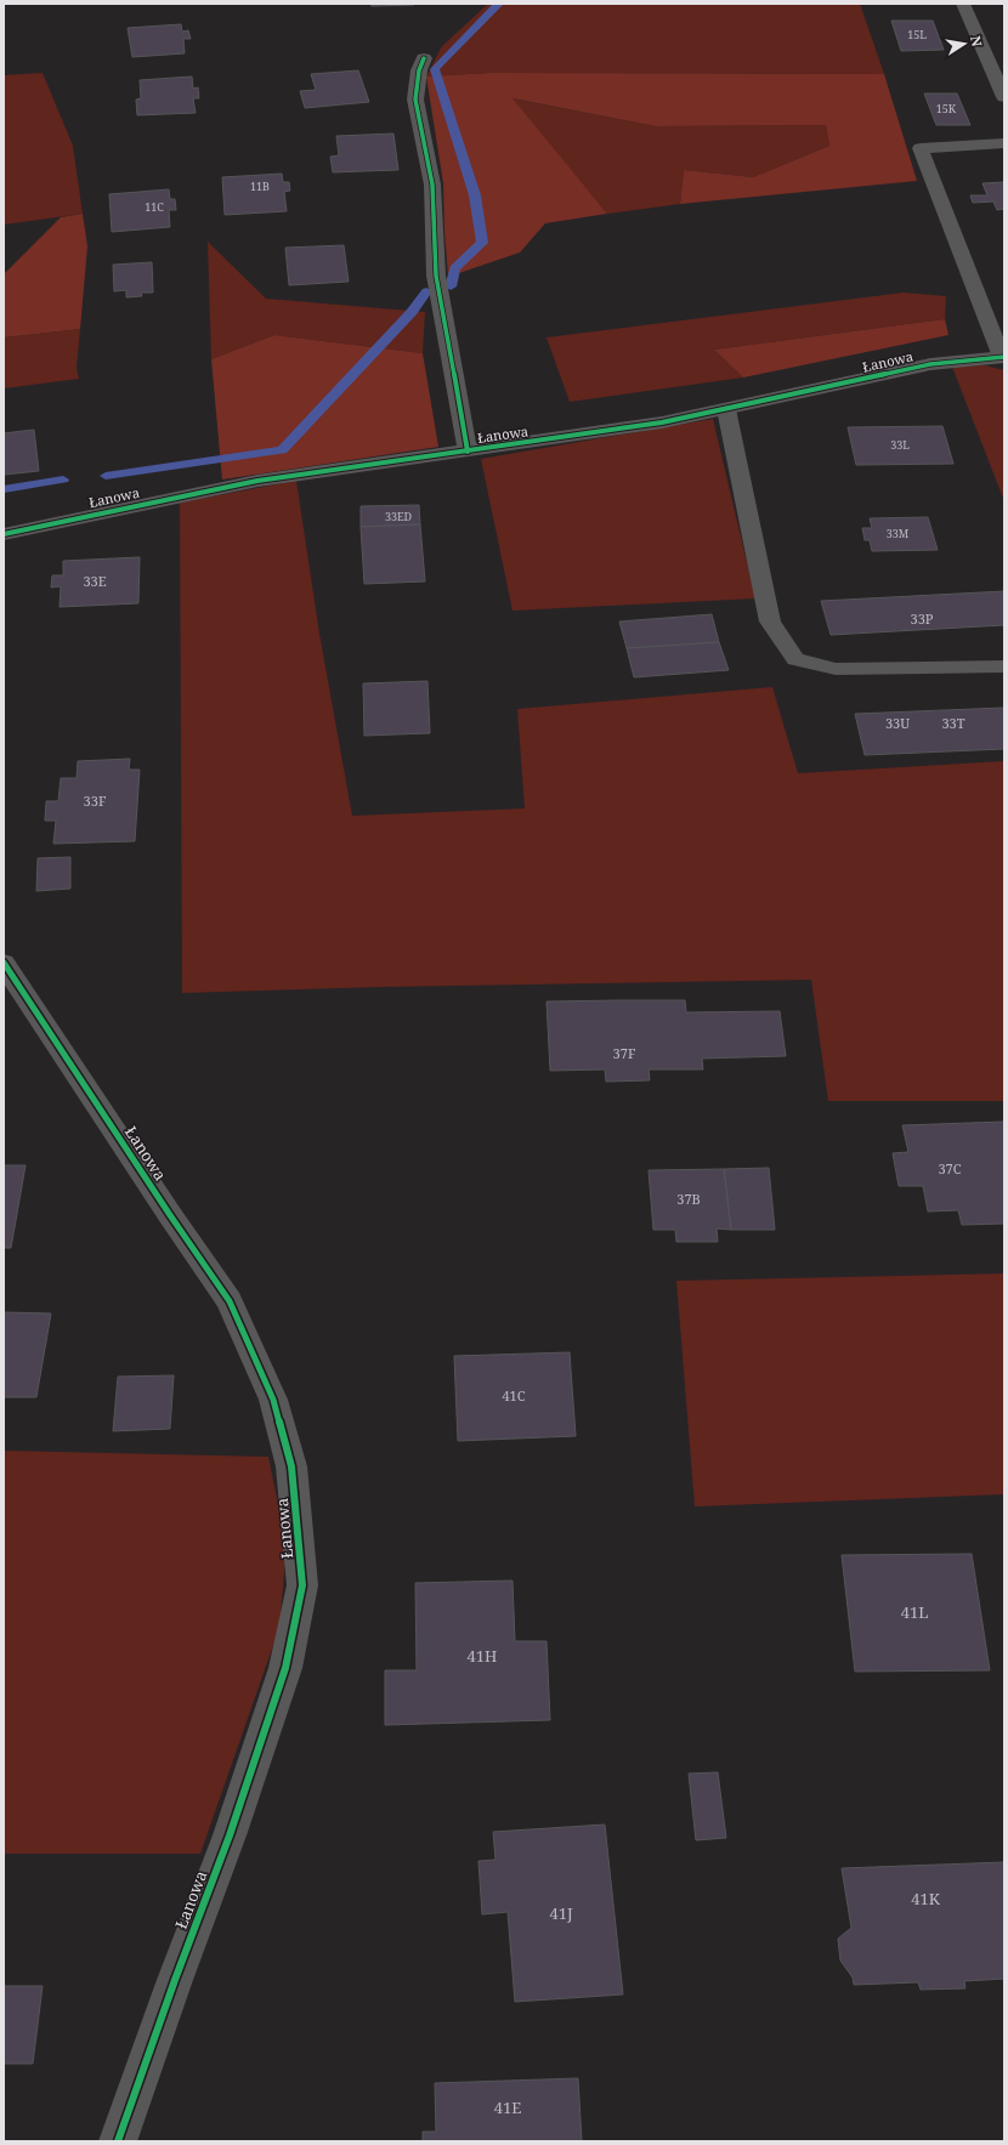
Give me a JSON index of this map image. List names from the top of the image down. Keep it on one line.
{"streets":{"street":["Łanowa"]},"house_numbers":["15L","15K","11B","11C","33L","33ED","33M","33E","33P","33U","33T","33F","37F","37C","37B","41C","41L","41H","41K","41J","41E"],"north":"right"}
